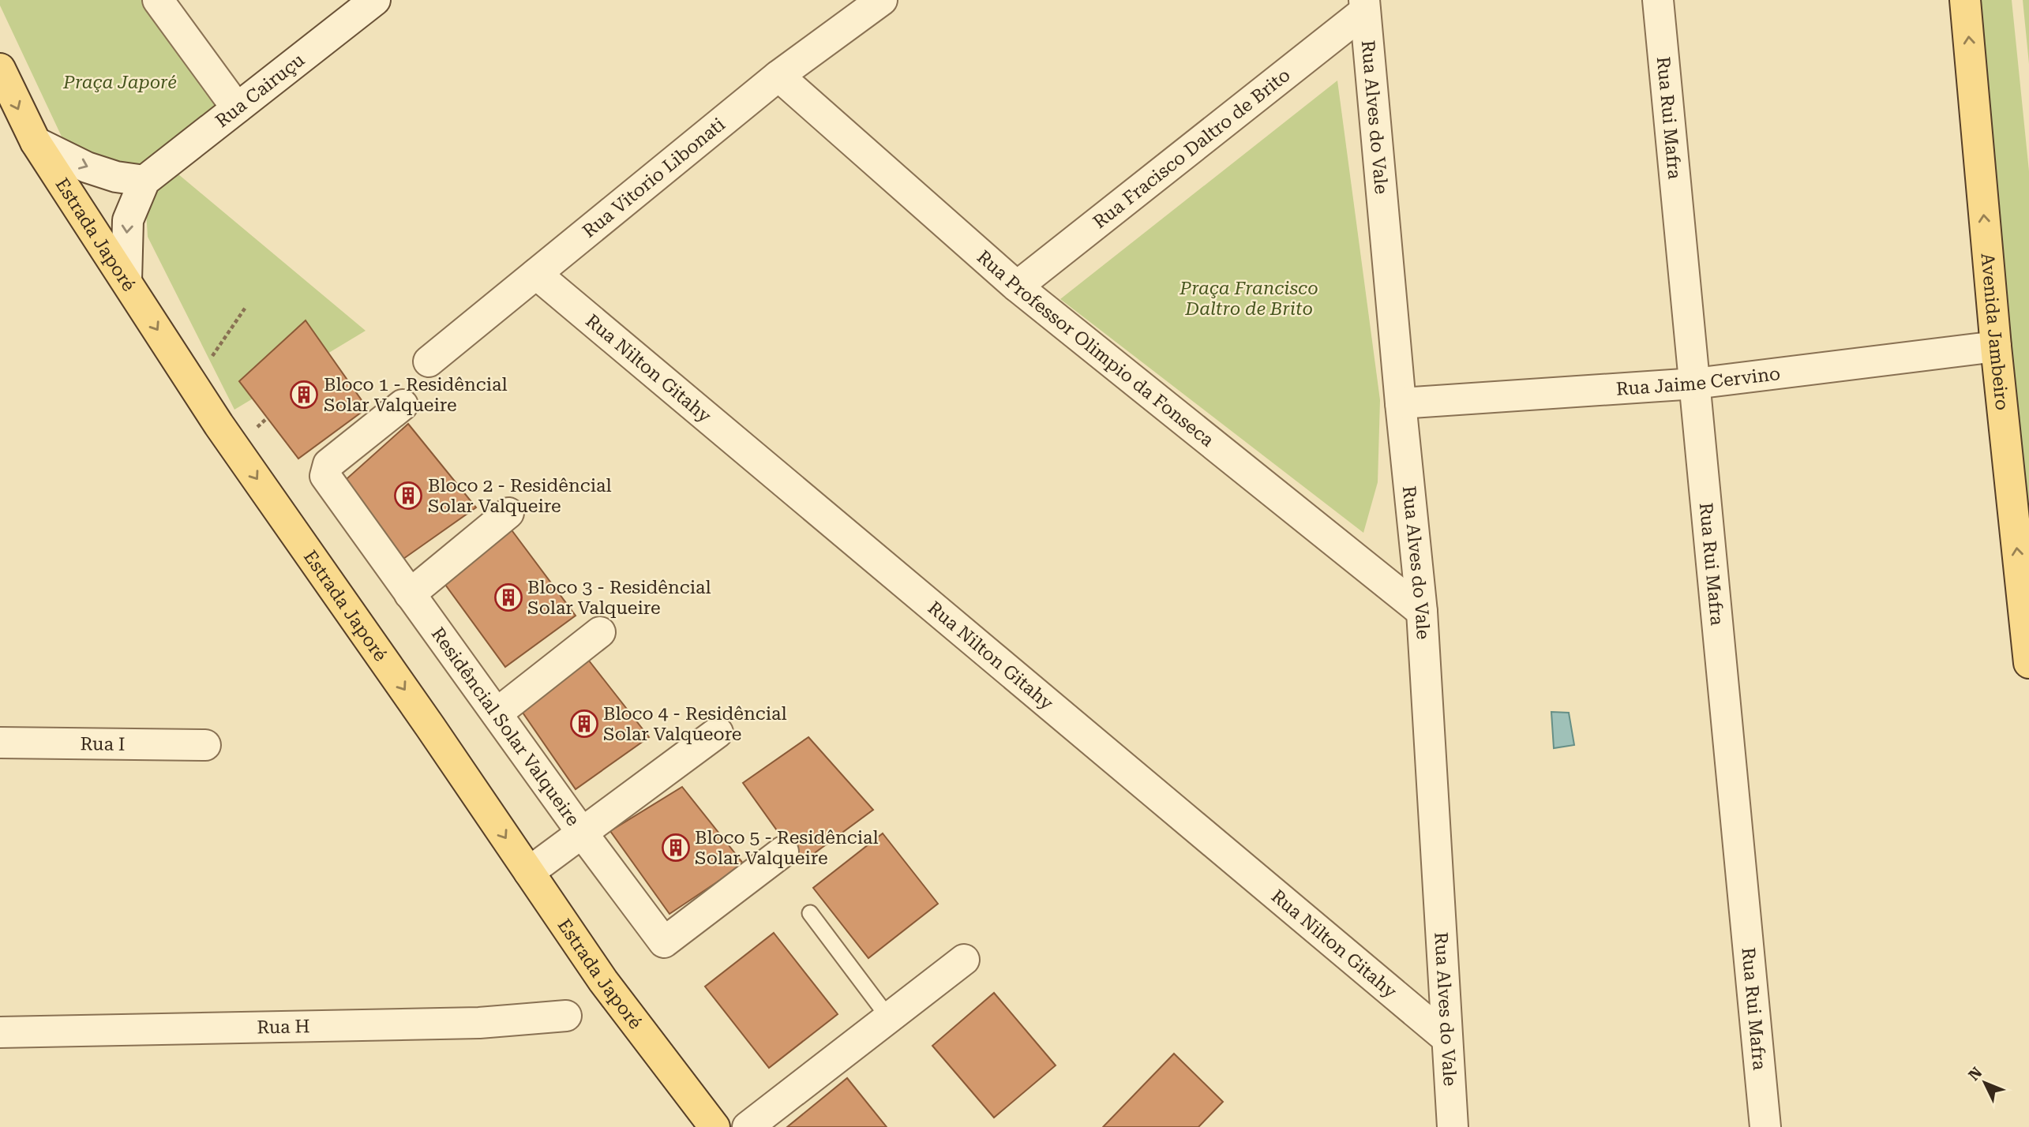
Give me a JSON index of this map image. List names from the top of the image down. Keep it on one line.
{"streets":{"main road":["Estrada Japoré","Avenida Jambeiro"],"street":["Rua Cairuçu","Rua Alves do Vale","Rua Rui Mafra","Rua Fracisco Daltro de Brito","Rua Vitorio Libonati","Rua Professor Olimpio da Fonseca","Rua Nilton Gitahy","Rua Jaime Cervino","Residêncial Solar Valqueire","Rua I","Rua H"]},"crossings":[["Rua Cairuçu","Estrada Japoré"],["Rua Alves do Vale","Rua Fracisco Daltro de Brito"],["Rua Alves do Vale","Rua Professor Olimpio da Fonseca"],["Rua Alves do Vale","Rua Nilton Gitahy"],["Rua Alves do Vale","Rua Jaime Cervino"],["Rua Rui Mafra","Rua Jaime Cervino"],["Rua Fracisco Daltro de Brito","Rua Professor Olimpio da Fonseca"],["Rua Vitorio Libonati","Rua Professor Olimpio da Fonseca"],["Rua Vitorio Libonati","Rua Nilton Gitahy"],["Avenida Jambeiro","Rua Jaime Cervino"]],"one_way":["Estrada Japoré","Avenida Jambeiro"],"parks":["Praça Japoré","Praça Francisco Daltro de Brito"],"places":{"building":["Bloco 1 - Residêncial Solar Valqueire","Bloco 2 - Residêncial Solar Valqueire","Bloco 3 - Residêncial Solar Valqueire","Bloco 4 - Residêncial Solar Valqueore","Bloco 5 - Residêncial Solar Valqueire"]},"north":"top left"}
